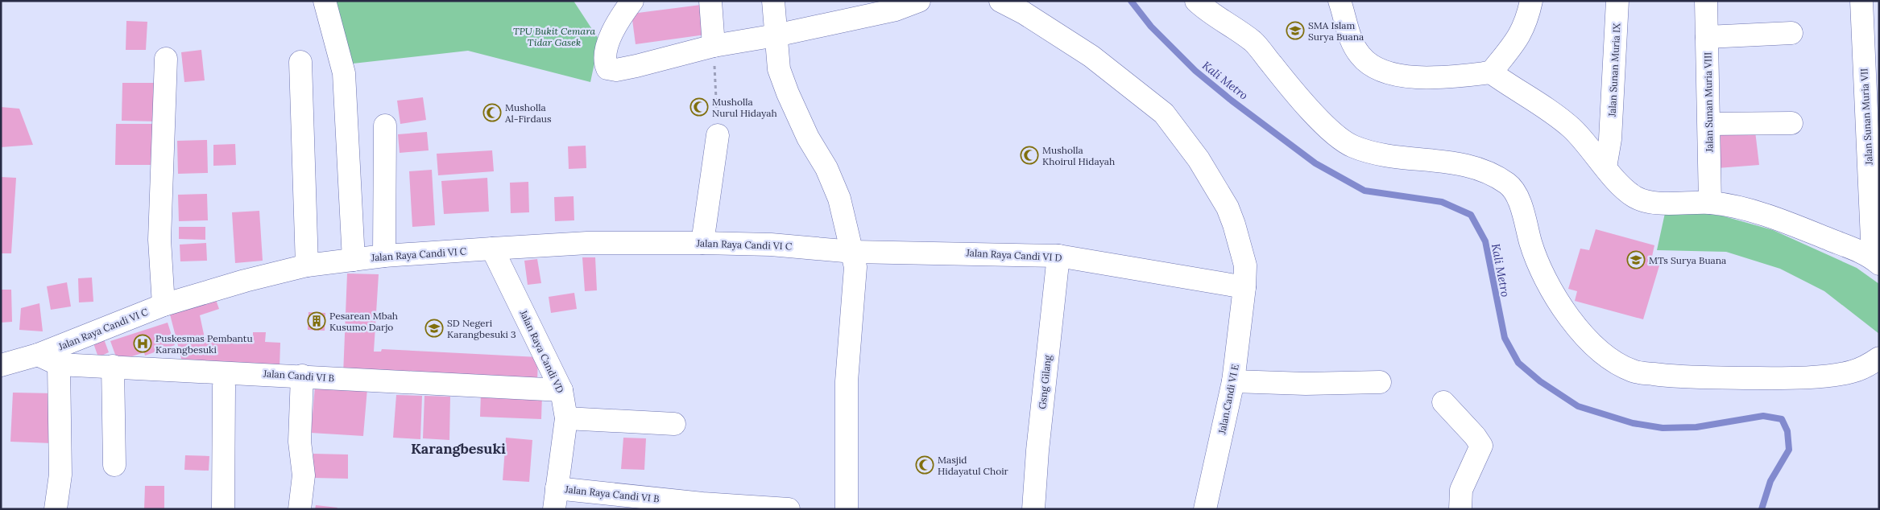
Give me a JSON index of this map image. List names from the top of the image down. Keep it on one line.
{"streets":{"street":["Jalan Sunan Muria IX","Jalan Sunan Muria VIII","Jalan Sunan Muria VII","Jalan Raya Candi VI C","Jalan Raya Candi VI D","Jalan Raya Candi VD","Jalan Candi VI B","Gsng Gilang","Jalan.Candi VI E","Jalan Raya Candi VI B"]},"crossings":[["Jalan Raya Candi VI C","Jalan Raya Candi VI D"],["Jalan Raya Candi VI C","Jalan Raya Candi VD"],["Jalan Raya Candi VI C","Jalan Candi VI B"],["Jalan Raya Candi VI D","Gsng Gilang"],["Jalan Raya Candi VI D","Jalan.Candi VI E"],["Jalan Raya Candi VD","Jalan Candi VI B"],["Jalan Raya Candi VD","Jalan Raya Candi VI B"]],"districts":["Karangbesuki"],"water":["Kali Metro"],"parks":["TPU Bukit Cemara Tidar Gasek"],"places":{"school or university":["SMA Islam Surya Buana","MTs Surya Buana","SD Negeri Karangbesuki 3"],"mosque":["Musholla Nurul Hidayah","Musholla Al-Firdaus","Musholla Khoirul Hidayah","Masjid Hidayatul Choir"],"building":["Pesarean Mbah Kusumo Darjo"],"hospital":["Puskesmas Pembantu Karangbesuki"]}}
